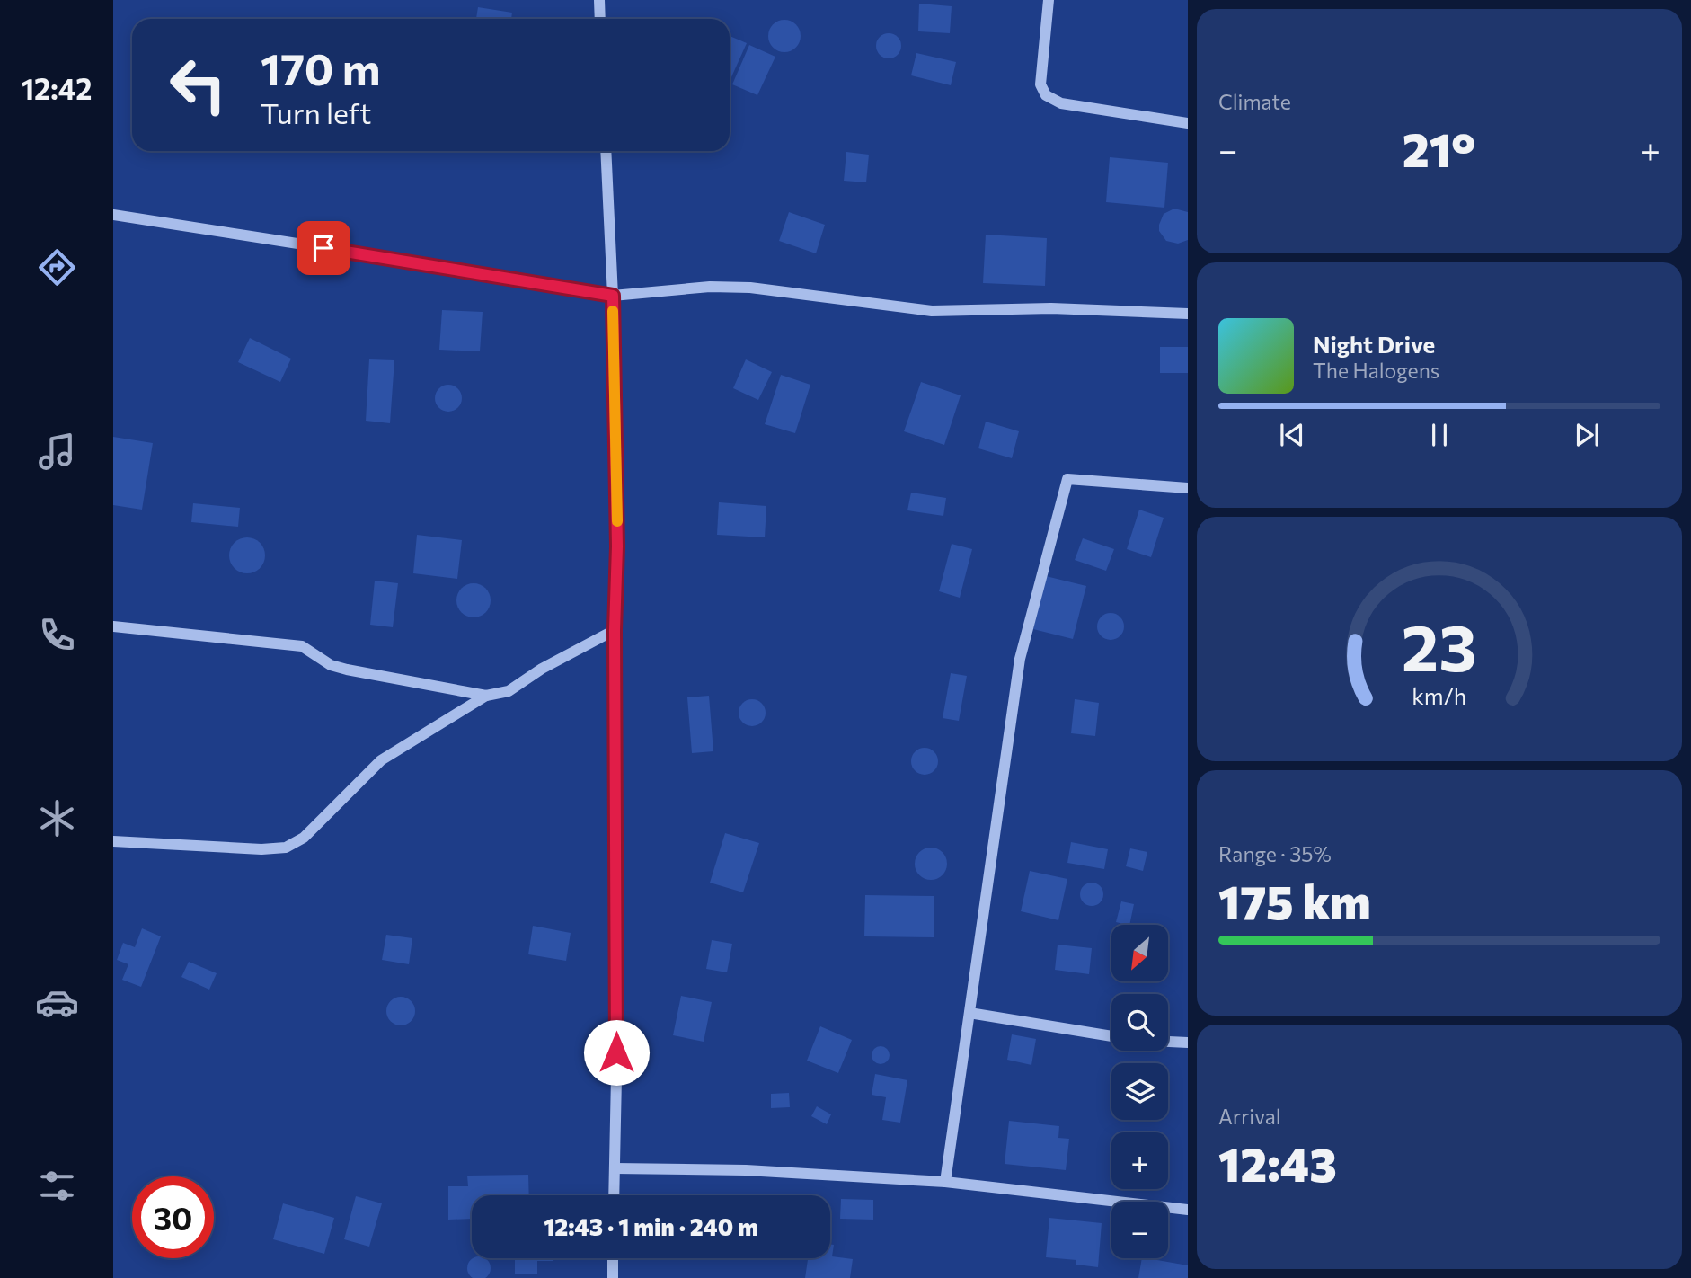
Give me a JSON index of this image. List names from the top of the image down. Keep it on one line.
{"north":"bottom left","page":{"tabs":"12:42","tile":["Climate",["Range · 35%","175 km"],["Arrival","12:43"]],"turn":["170 m","Turn left"],"heat":["−","21°","+"],"song":["Night Drive","The Halogens"],"map_buttons":["+","−"],"limit":"30","trip":"12:43 · 1 min · 240 m","gauge":["23","km/h"]}}
